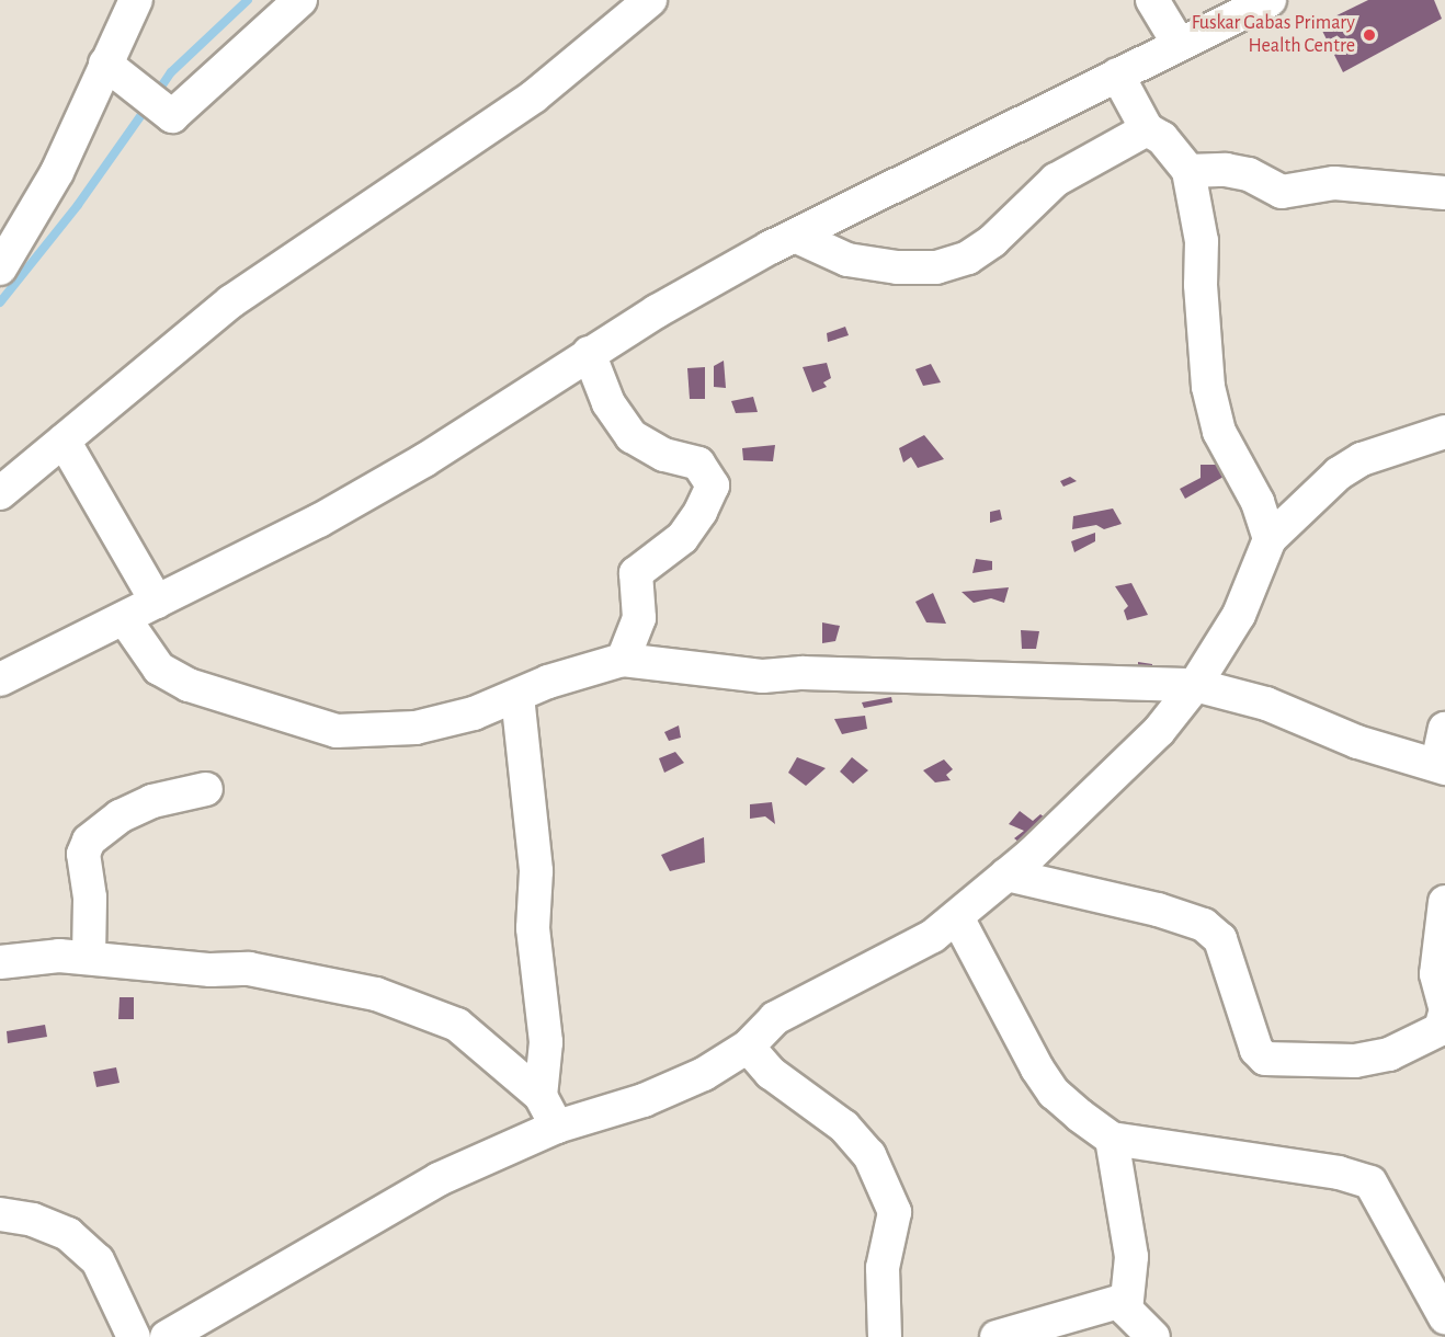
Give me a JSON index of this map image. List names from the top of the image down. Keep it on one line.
{"places":["Fuskar Gabas Primary Health Centre"]}
